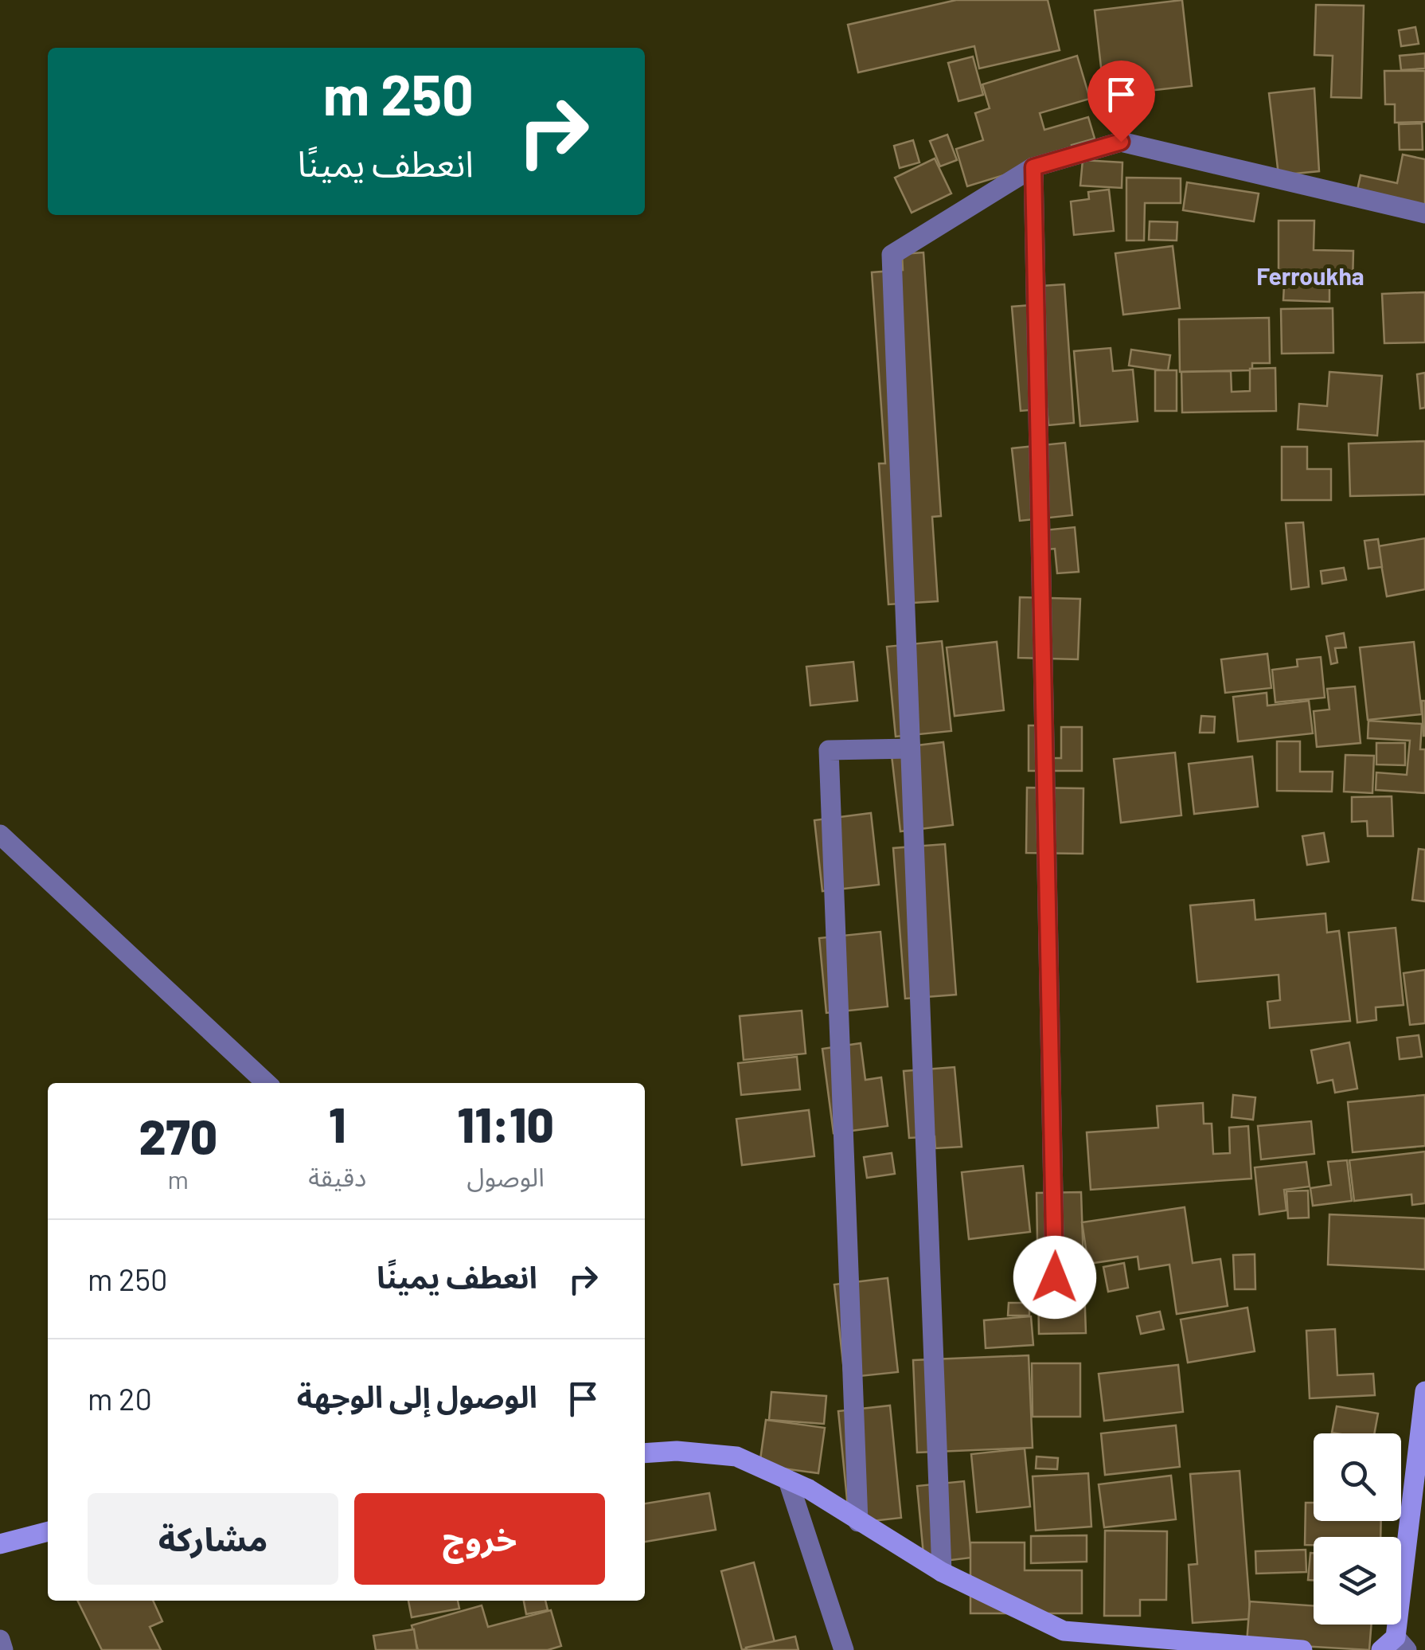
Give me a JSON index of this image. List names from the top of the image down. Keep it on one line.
{"districts":["Ferroukha"],"page":{"turn":["250 m","انعطف يمينًا"],"eta":["11:10","الوصول","1","دقيقة","270","m"],"list":[{"name":"انعطف يمينًا","value":"250 m"},{"name":"الوصول إلى الوجهة","value":"20 m"}],"buttons":["خروج","مشاركة"]}}
